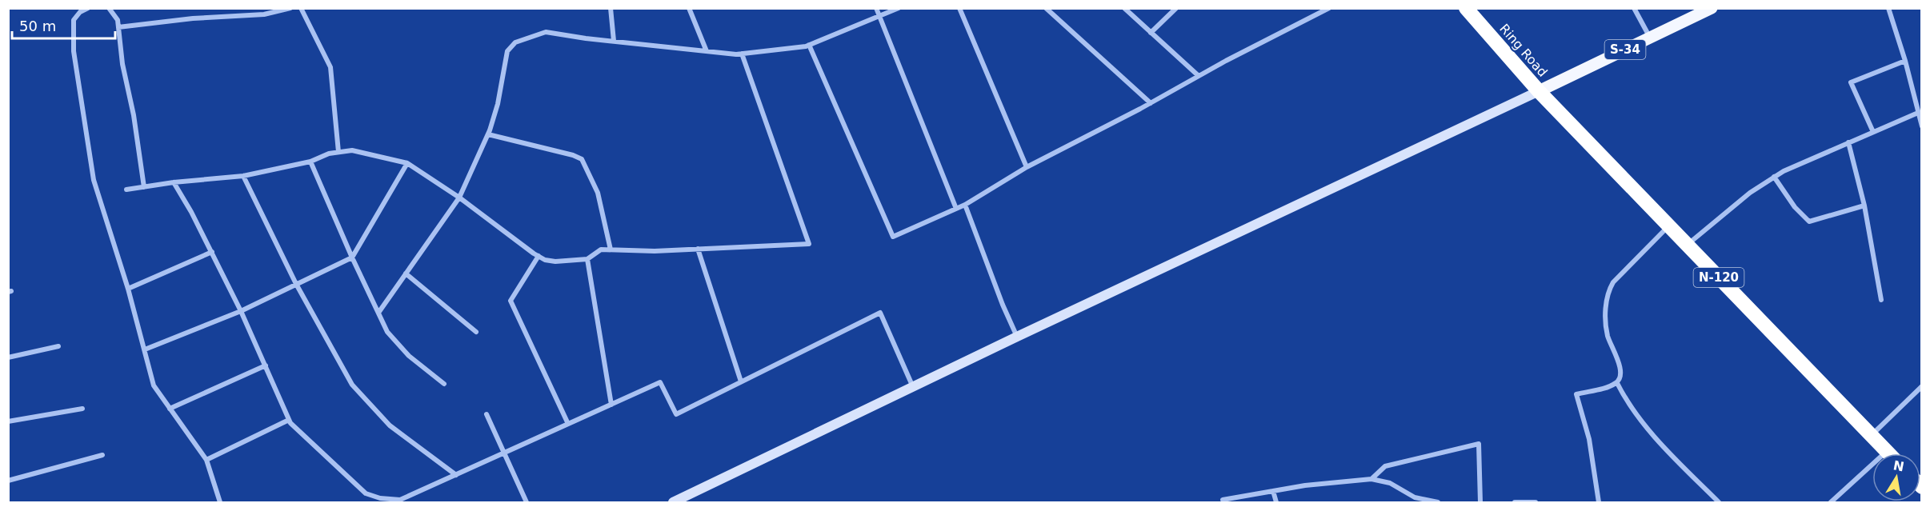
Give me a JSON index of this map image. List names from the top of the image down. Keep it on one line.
{"streets":{"highway":["Ring Road","N-120"],"main road":["S-34"]},"crossings":[["S-34","Ring Road"],["S-34","N-120"],["Ring Road","N-120"]],"scale_bar":"50 m","north":"top"}
